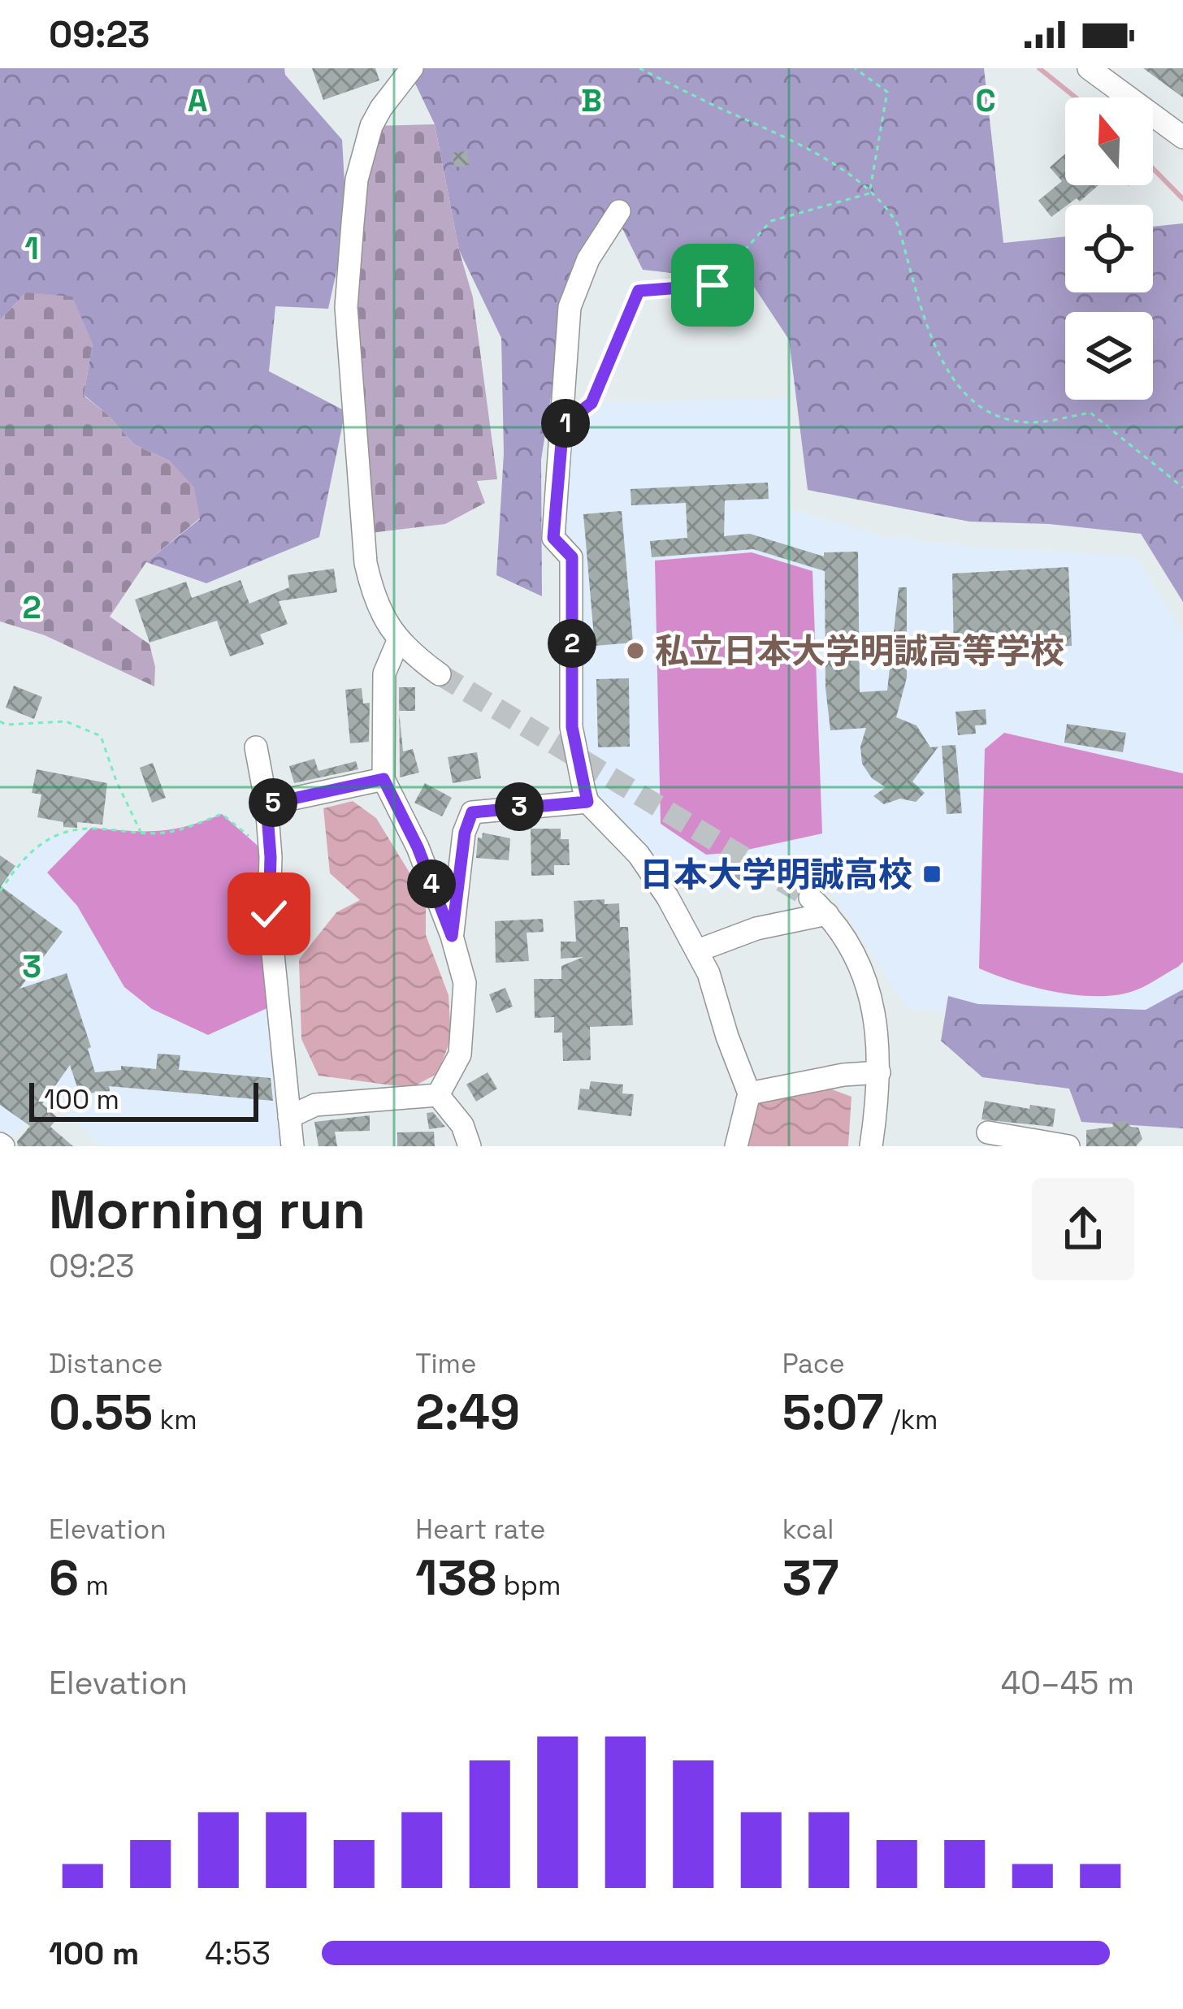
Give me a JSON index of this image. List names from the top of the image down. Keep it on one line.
{"places":{"other":["私立日本大学明誠高等学校"],"transit":["日本大学明誠高校"]},"scale_bar":"100 m","north":"top","page":{"status":"09:23","pins":["1","2","5","3","4"],"scale":"100 m","heading":["Morning run","09:23"],"stats":[["Distance","0.55 km"],["Time","2:49"],["Pace","5:07 /km"],["Elevation","6 m"],["Heart rate","138 bpm"],["kcal","37"]],"chart":["Elevation","40–45 m"],"list":[{"name":"100 m","note":"4:53"}]},"grid":{"columns":["A","B","C"],"rows":["1","2","3"]}}
